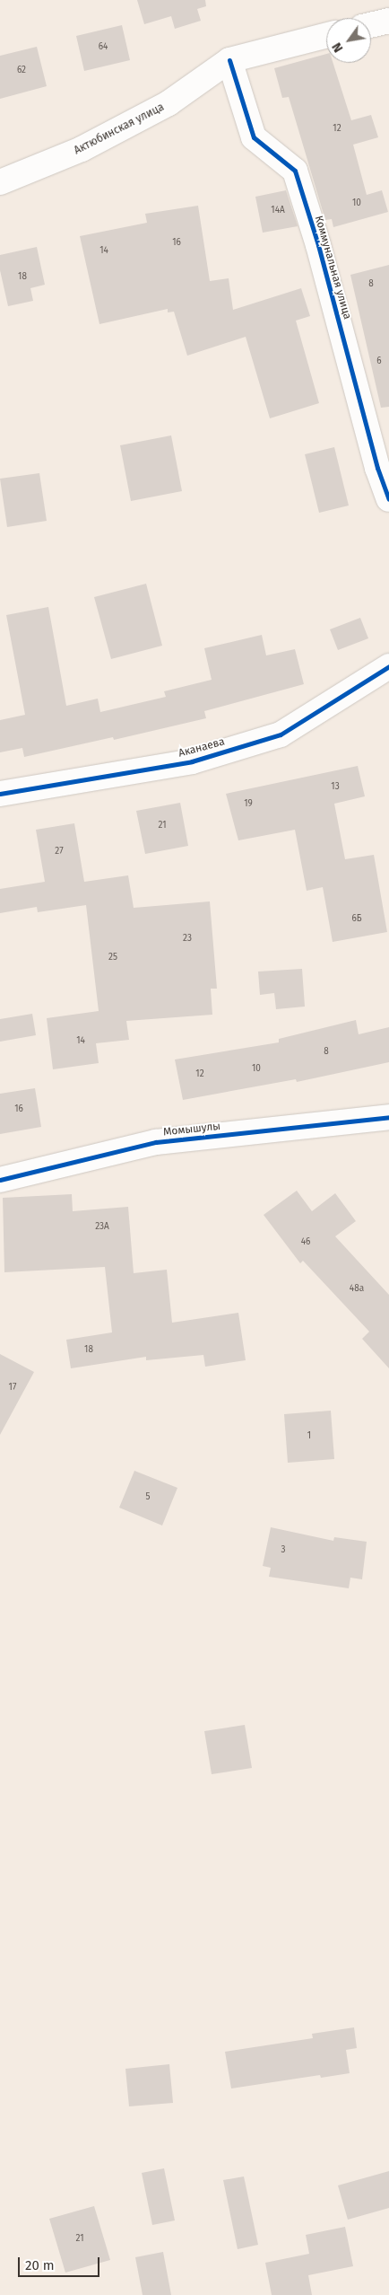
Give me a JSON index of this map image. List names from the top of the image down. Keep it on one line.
{"streets":{"street":["Актюбинская улица","Коммунальная улица","Аканаева","Момышулы"]},"crossings":[["Актюбинская улица","Коммунальная улица"]],"house_numbers":["64","62","12","10","14А","16","14","18","8","6","13","19","21","27","6Б","23","25","14","8","10","12","16","23А","46","48а","18","17","1","5","3","21"],"scale_bar":"20 m","north":"bottom left"}
